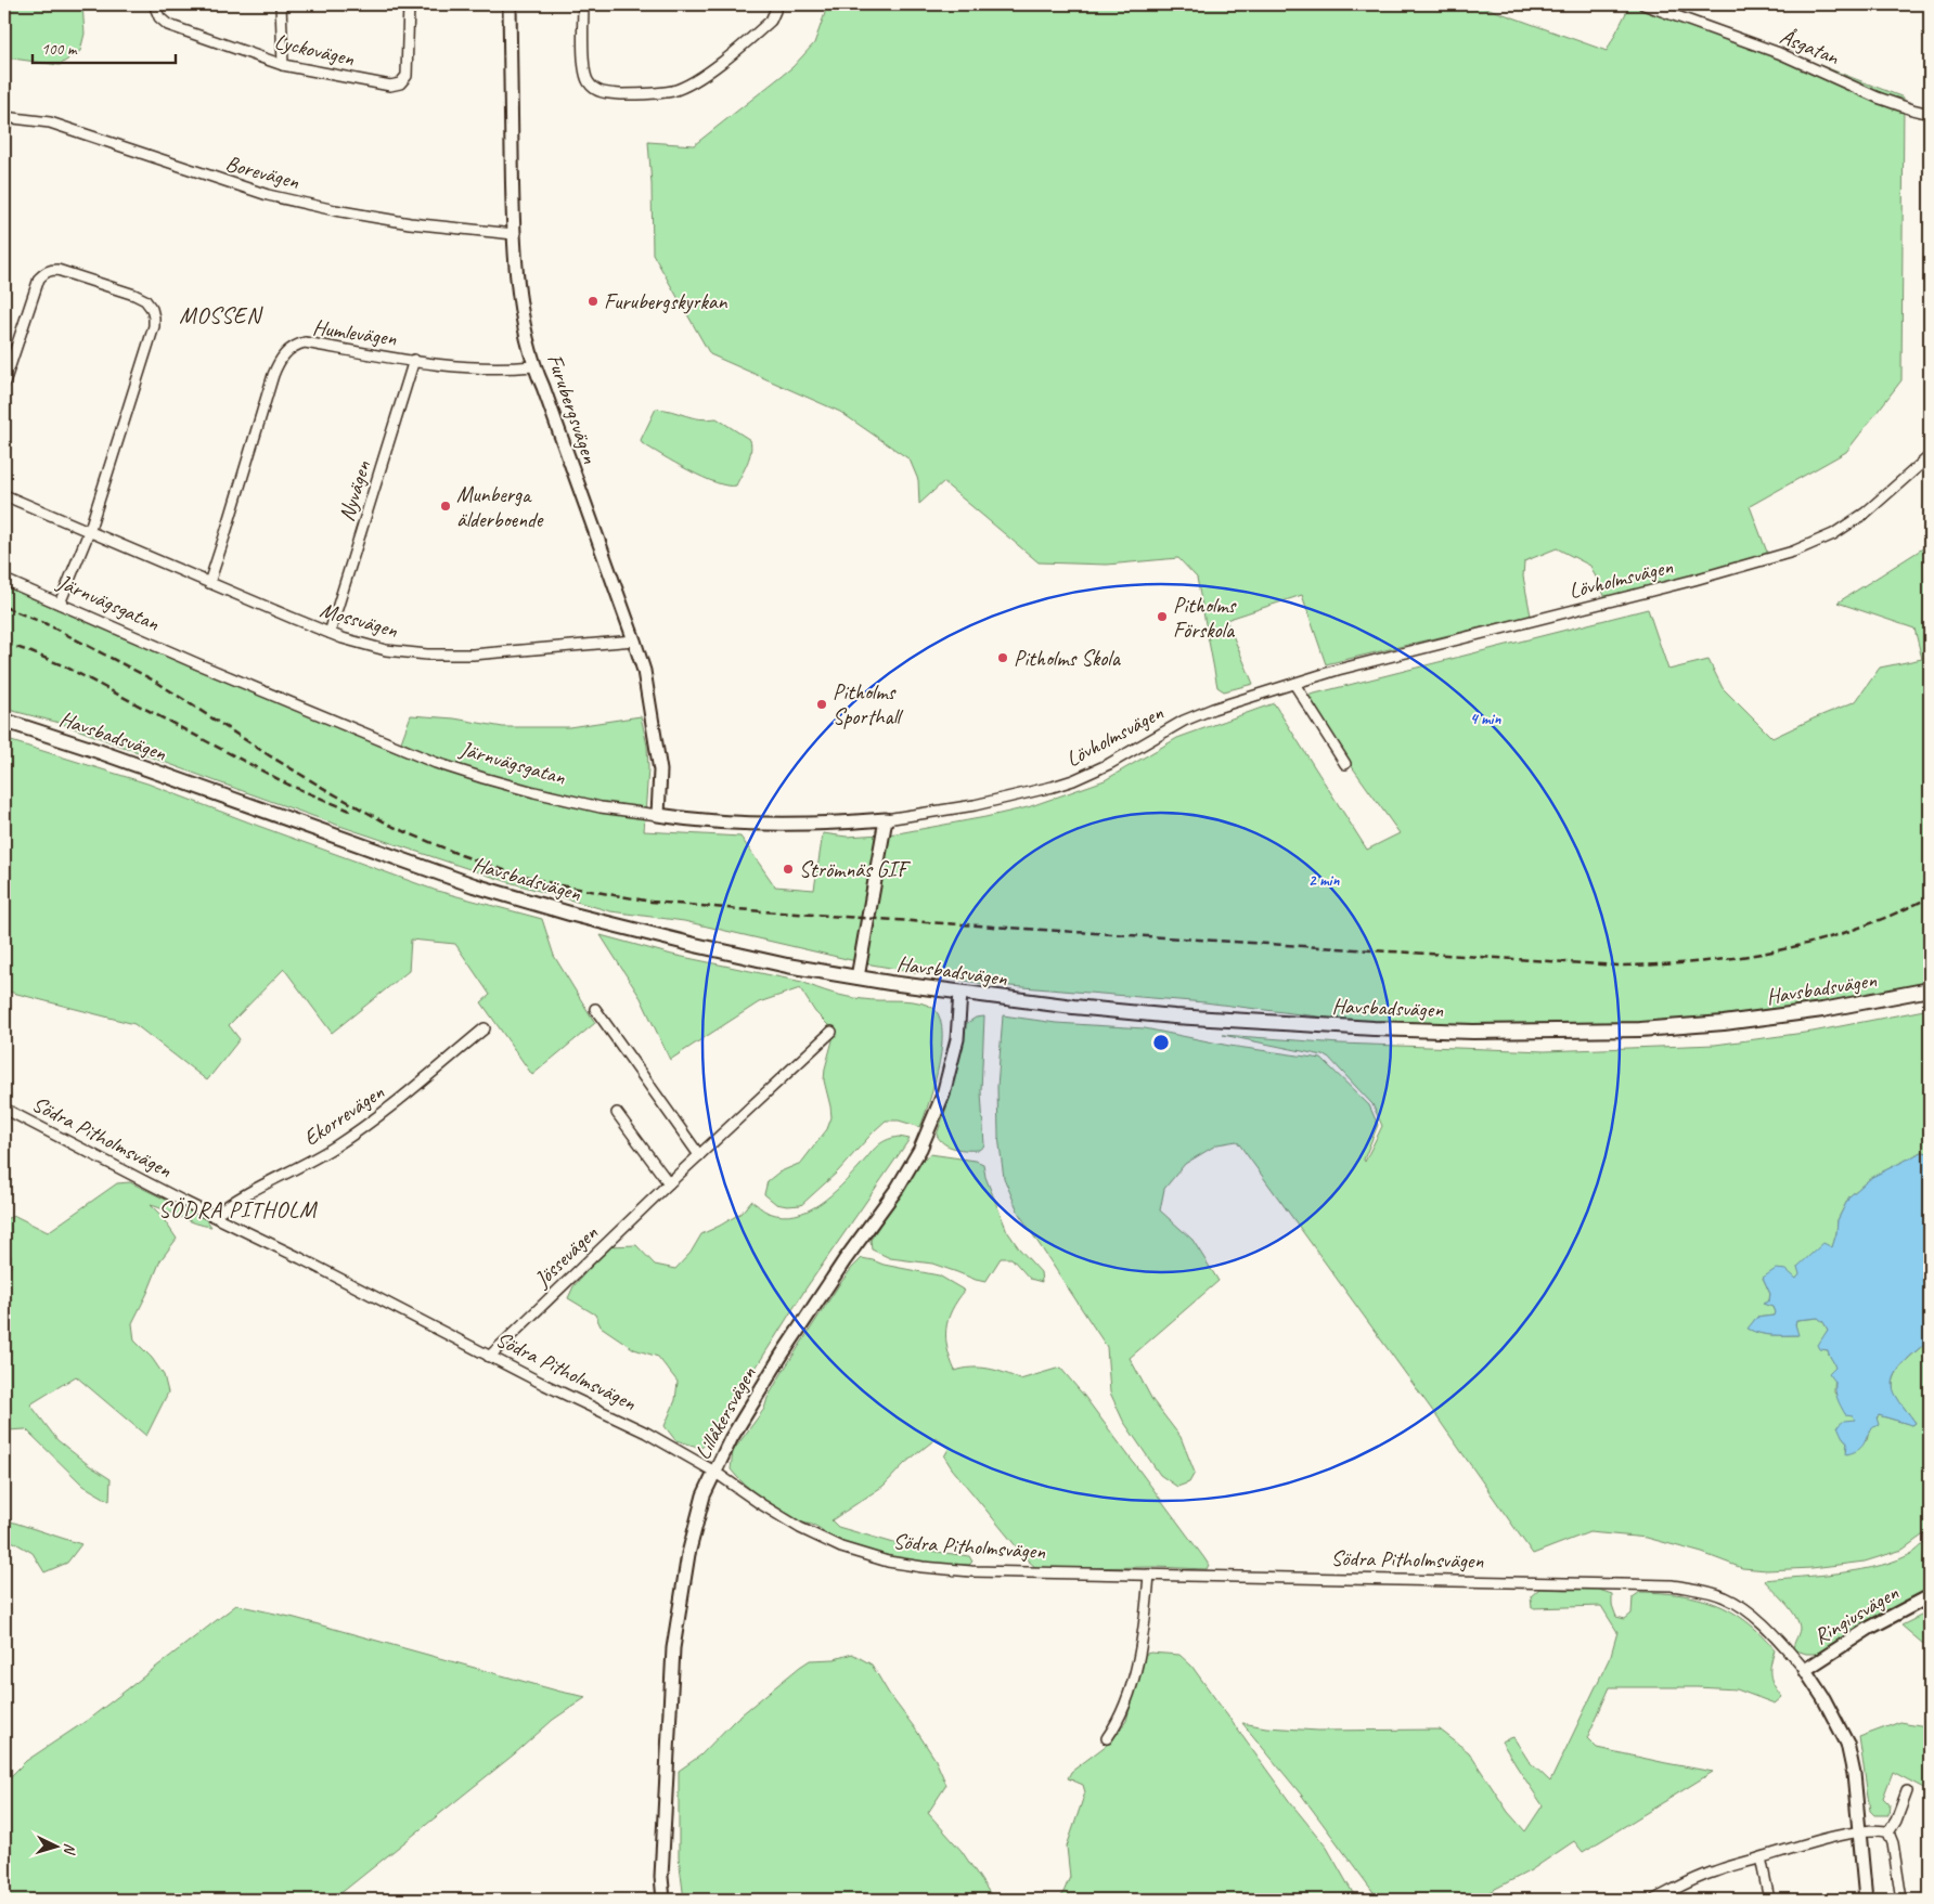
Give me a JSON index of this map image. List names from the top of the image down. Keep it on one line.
{"streets":{"main road":["Havsbadsvägen"],"street":["Åsgatan","Lyckovägen","Borevägen","Humlevägen","Furubergsvägen","Nyvägen","Lövholmsvägen","Järnvägsgatan","Mossvägen","Ekorrevägen","Södra Pitholmsvägen","Jössevägen","Lillåkersvägen","Ringiusvägen"]},"crossings":[["Borevägen","Furubergsvägen"],["Humlevägen","Furubergsvägen"],["Humlevägen","Nyvägen"],["Humlevägen","Mossvägen"],["Furubergsvägen","Järnvägsgatan"],["Furubergsvägen","Mossvägen"],["Nyvägen","Mossvägen"],["Lövholmsvägen","Järnvägsgatan"],["Havsbadsvägen","Lillåkersvägen"],["Ekorrevägen","Södra Pitholmsvägen"],["Södra Pitholmsvägen","Jössevägen"],["Södra Pitholmsvägen","Lillåkersvägen"],["Södra Pitholmsvägen","Ringiusvägen"]],"districts":["MOSSEN","SÖDRA PITHOLM"],"places":["Furubergskyrkan","Munberga älderboende","Pitholms Förskola","Pitholms Skola","Pitholms Sporthall","Strömnäs GIF"],"scale_bar":"100 m","north":"right","rings":["4 min","2 min"]}
